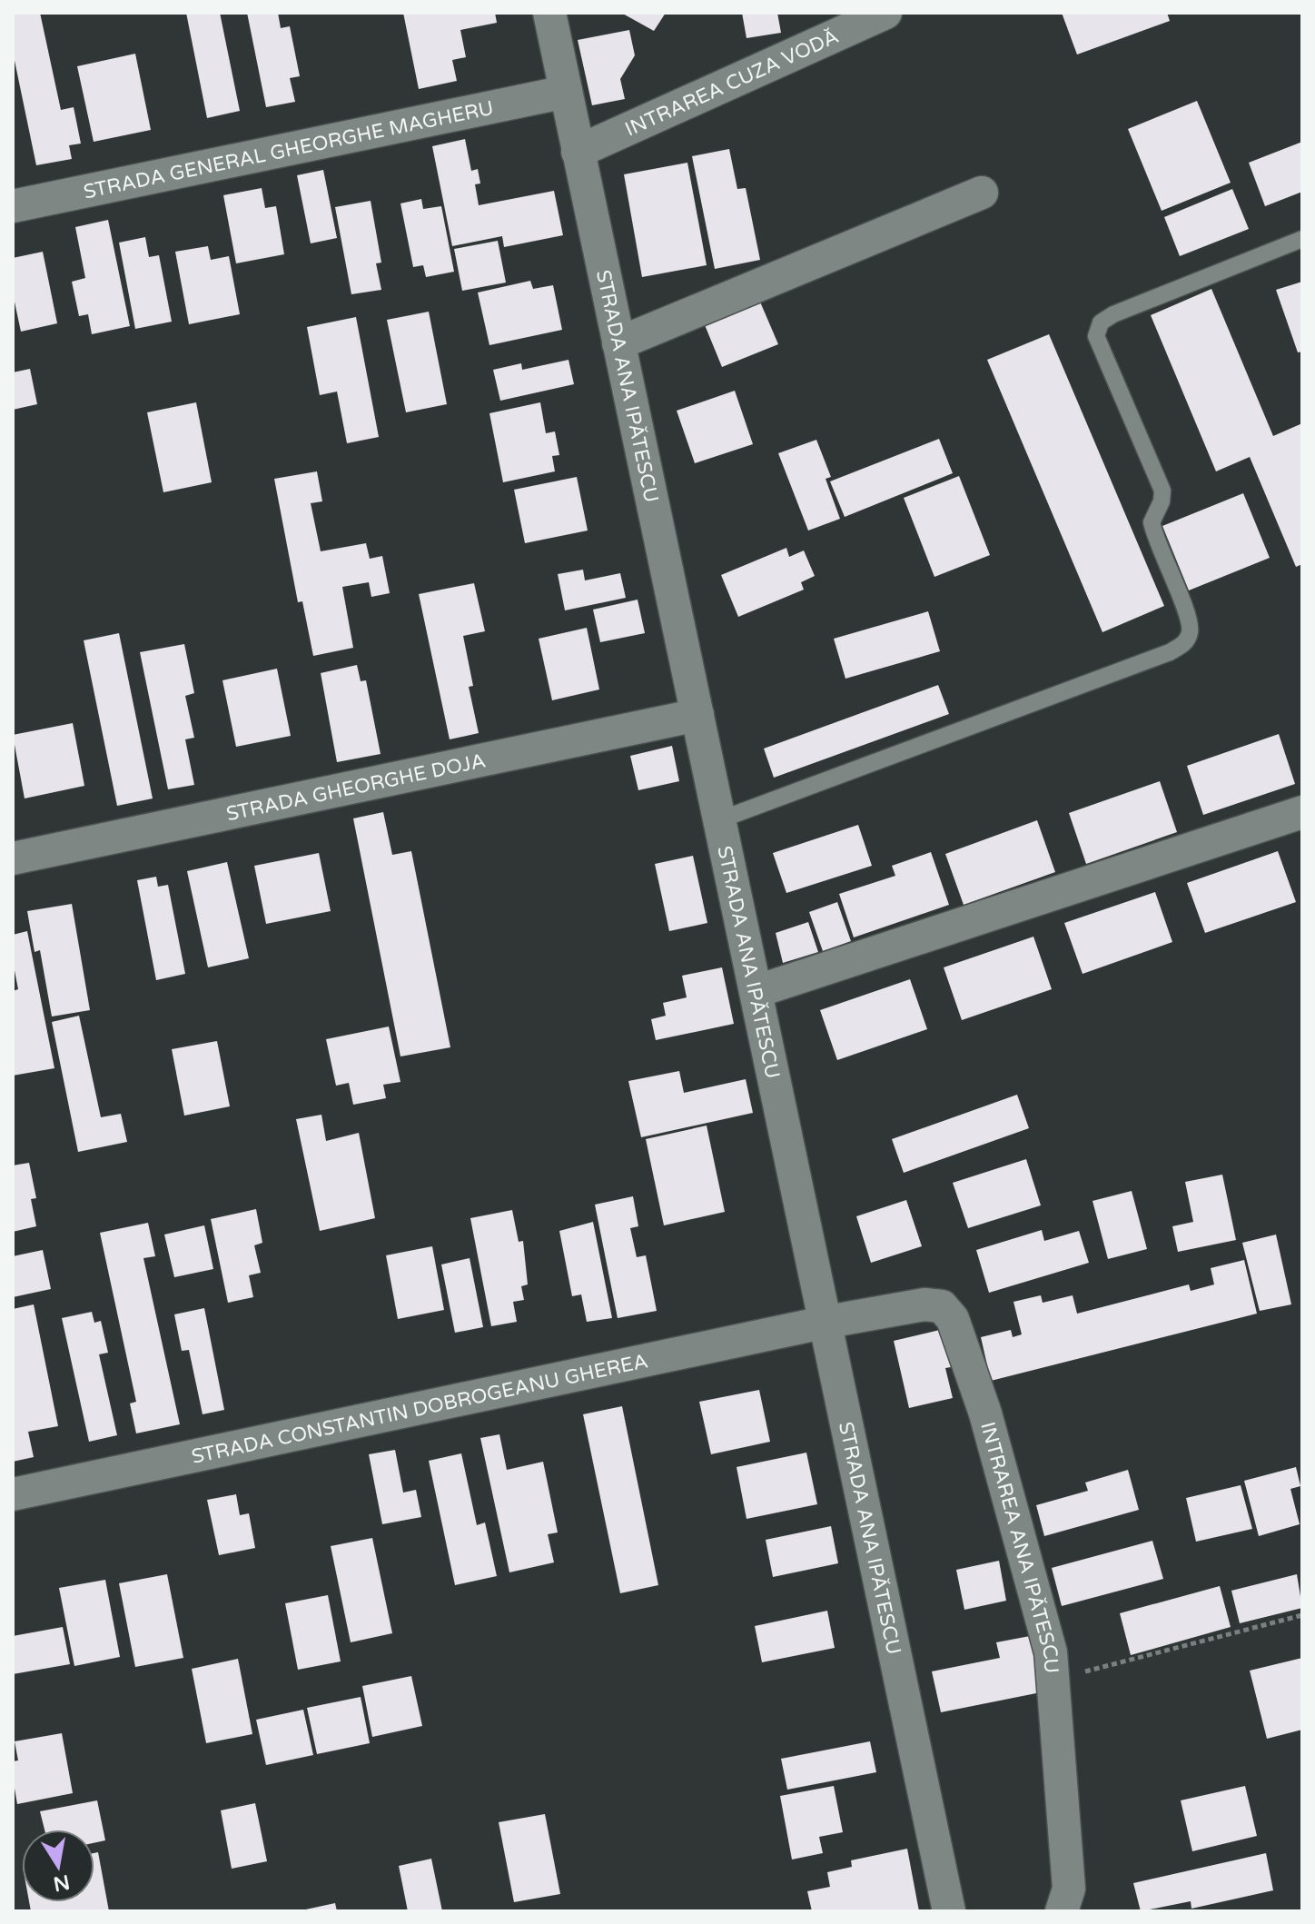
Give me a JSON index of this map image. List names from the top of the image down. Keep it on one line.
{"streets":{"street":["INTRAREA CUZA VODĂ","STRADA GENERAL GHEORGHE MAGHERU","STRADA ANA IPĂTESCU","STRADA GHEORGHE DOJA","STRADA CONSTANTIN DOBROGEANU GHEREA","INTRAREA ANA IPĂTESCU"]},"crossings":[["INTRAREA CUZA VODĂ","STRADA ANA IPĂTESCU"],["STRADA GENERAL GHEORGHE MAGHERU","STRADA ANA IPĂTESCU"],["STRADA ANA IPĂTESCU","STRADA GHEORGHE DOJA"],["STRADA ANA IPĂTESCU","STRADA CONSTANTIN DOBROGEANU GHEREA"],["STRADA ANA IPĂTESCU","INTRAREA ANA IPĂTESCU"],["STRADA CONSTANTIN DOBROGEANU GHEREA","INTRAREA ANA IPĂTESCU"]],"north":"bottom"}
